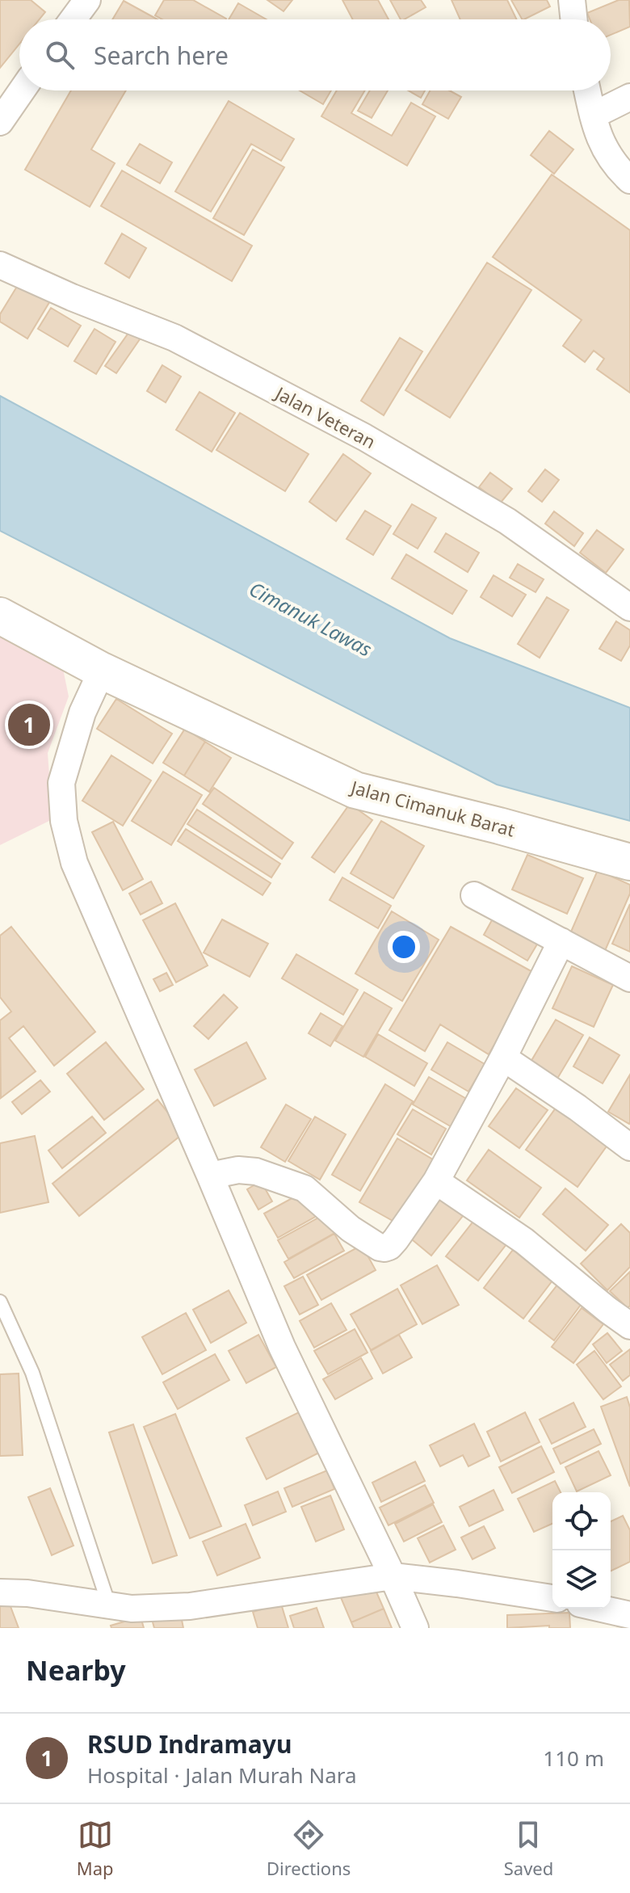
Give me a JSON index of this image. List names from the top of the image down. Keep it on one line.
{"streets":{"street":["Jalan Veteran","Jalan Cimanuk Barat"]},"water":["Cimanuk Lawas"],"page":{"search":"Search here","pins":"1","heading":"Nearby","list":[{"mark":"1","name":"RSUD Indramayu","note":"Hospital · Jalan Murah Nara","value":"110 m"}],"nav":["Map","Directions","Saved"]}}
